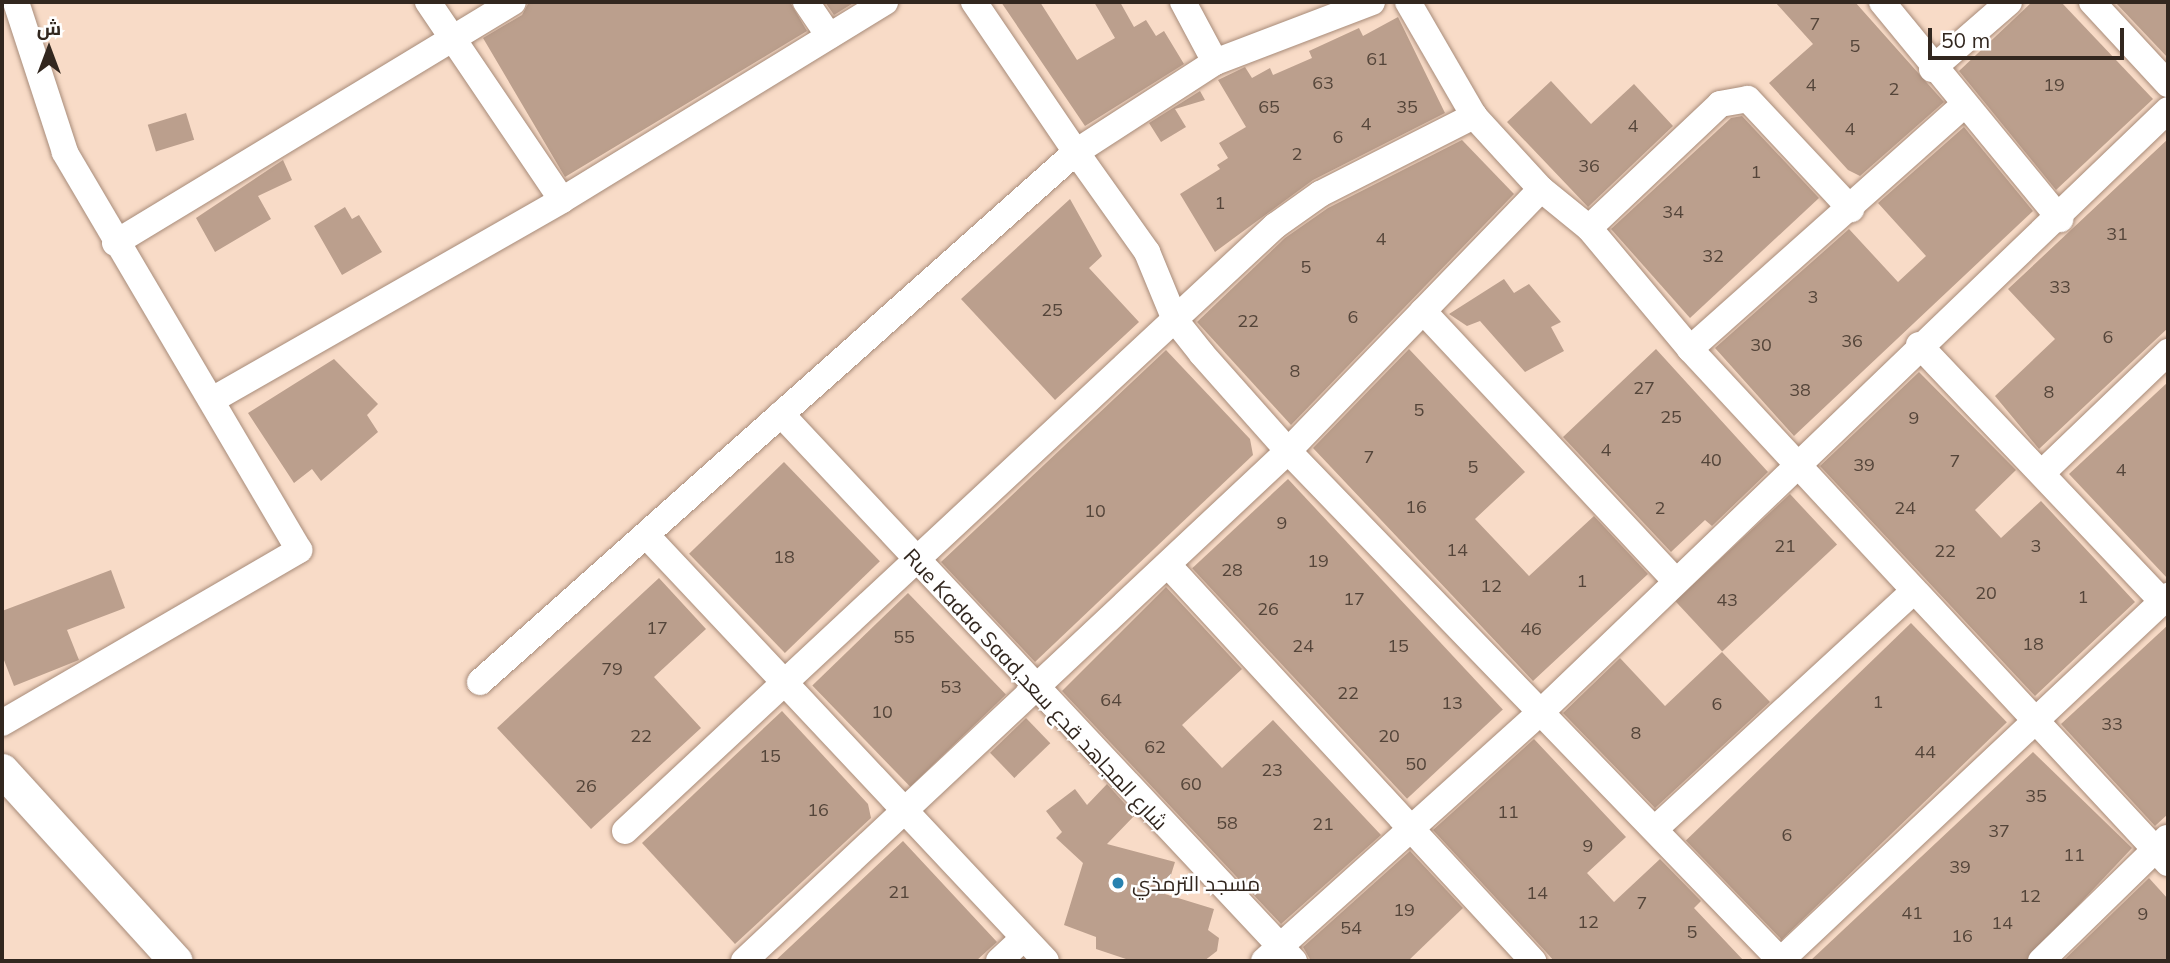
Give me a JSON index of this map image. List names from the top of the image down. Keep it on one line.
{"streets":{"street":["Rue Kadaa Saad,شارع المجاهد قدع سعد"]},"places":["مسجد الترمذي"],"house_numbers":["7","5","61","63","4","19","2","65","35","4","4","4","6","2","36","1","1","34","31","4","32","5","33","3","25","6","22","6","36","30","8","27","38","8","5","25","9","4","7","40","7","39","5","4","16","2","24","10","9","21","3","14","22","18","19","28","1","12","20","1","17","43","26","17","46","55","18","24","15","79","53","22","64","1","13","6","10","33","8","22","20","62","44","15","50","23","60","26","35","16","11","58","21","37","6","9","11","39","21","14","12","7","19","41","9","12","14","54","5","16"],"scale_bar":"50 m","north":"top"}
